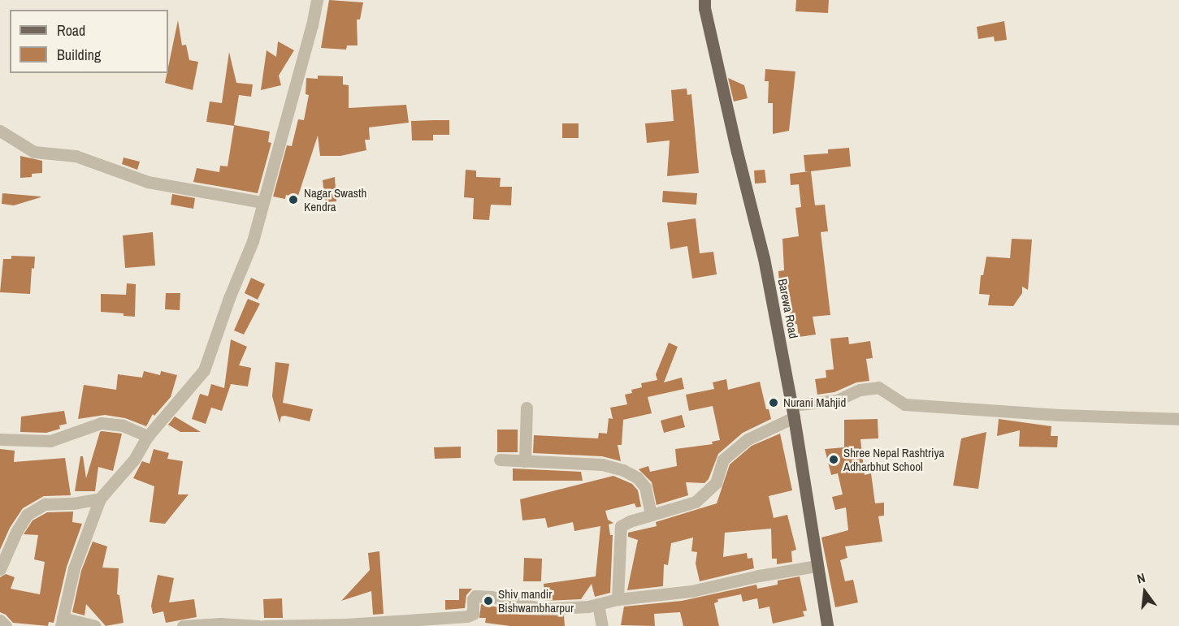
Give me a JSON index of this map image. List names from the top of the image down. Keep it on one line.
{"streets":{"main road":["Barewa Road"]},"places":["Nagar Swasth Kendra","Nurani Mahjid","Shree Nepal Rashtriya Adharbhut School","Shiv mandir Bishwambharpur"],"legend":["Road","Building"],"north":"top"}
